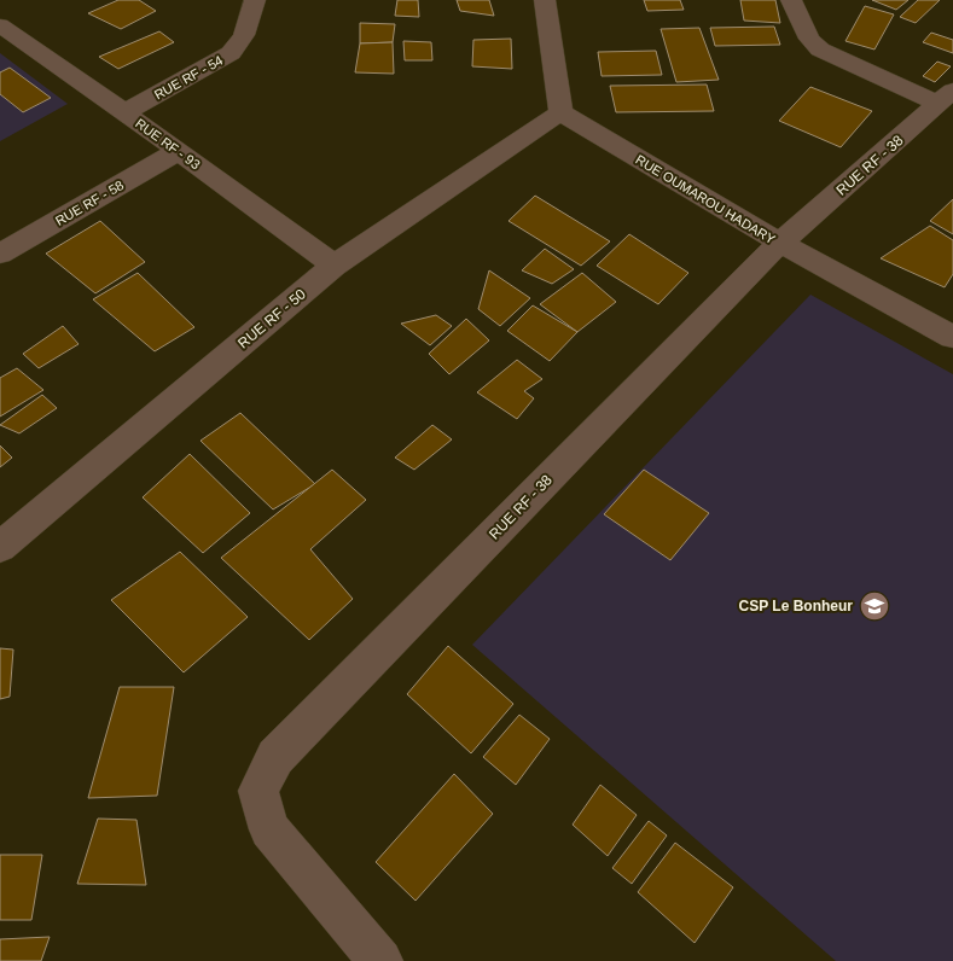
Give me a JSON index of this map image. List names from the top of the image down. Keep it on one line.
{"streets":{"street":["RUE RF - 54","RUE RF - 93","RUE RF - 38","RUE OUMAROU HADARY","RUE RF - 58","RUE RF - 50"]},"crossings":[["RUE RF - 54","RUE RF - 93"],["RUE RF - 93","RUE RF - 58"],["RUE RF - 93","RUE RF - 50"],["RUE RF - 38","RUE OUMAROU HADARY"],["RUE OUMAROU HADARY","RUE RF - 50"]],"places":{"school or university":["CSP Le Bonheur"]}}
